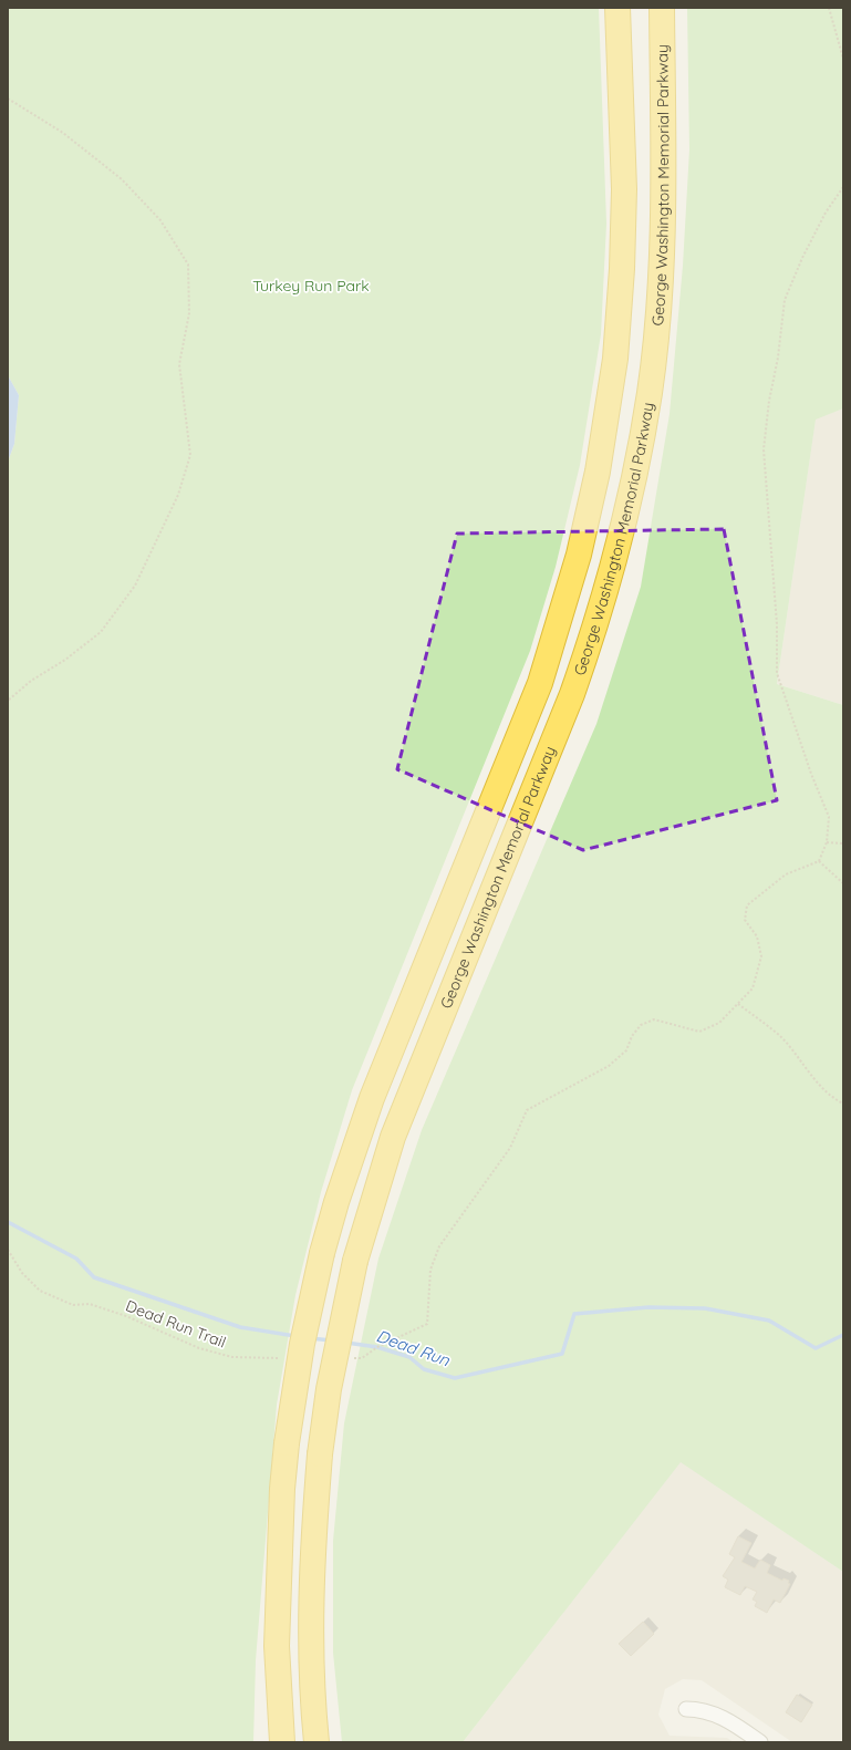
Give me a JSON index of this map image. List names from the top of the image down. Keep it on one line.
{"streets":{"highway":["George Washington Memorial Parkway"],"path":["Dead Run Trail"]},"water":["Dead Run"],"parks":["Turkey Run Park"]}
